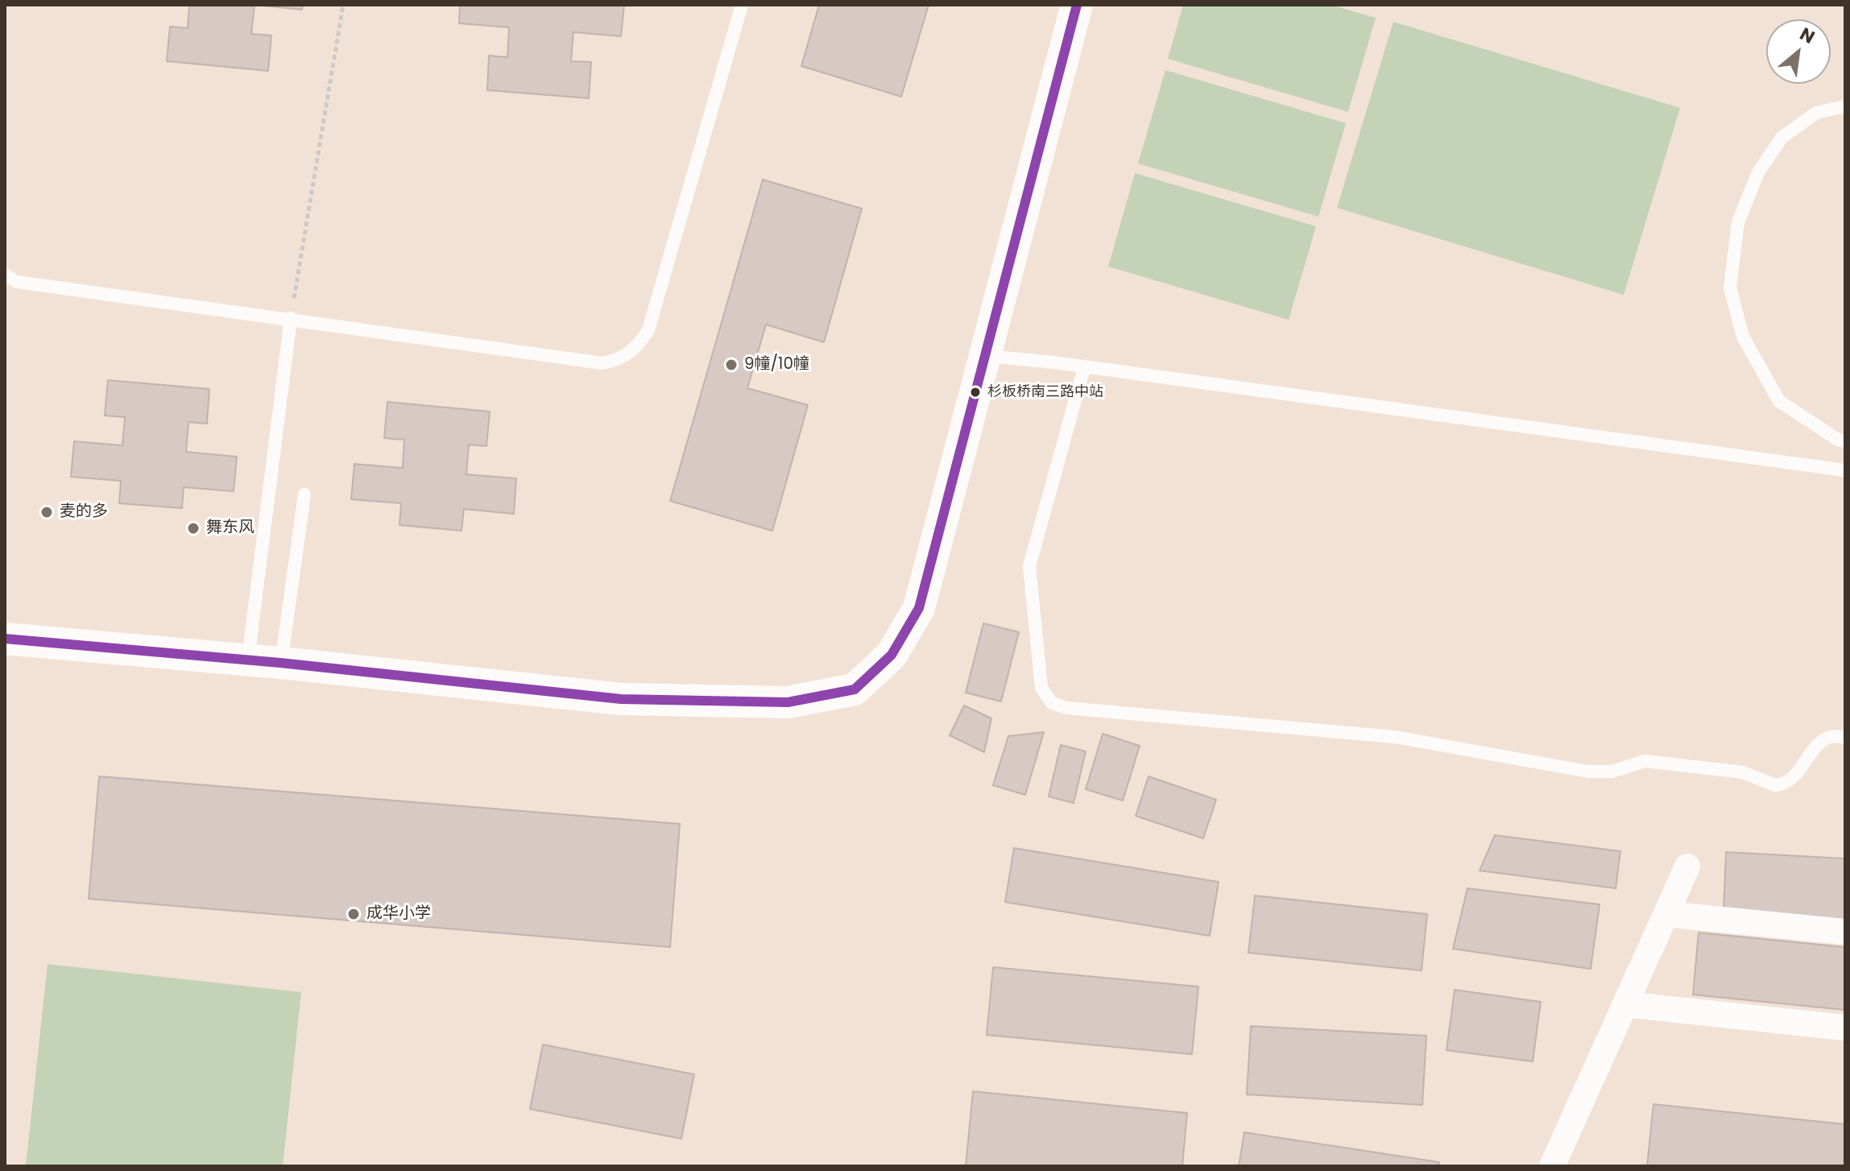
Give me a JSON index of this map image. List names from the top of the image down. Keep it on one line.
{"places":["9幢/10幢","杉板桥南三路中站","麦的多","舞东风","成华小学"],"north":"top right"}
